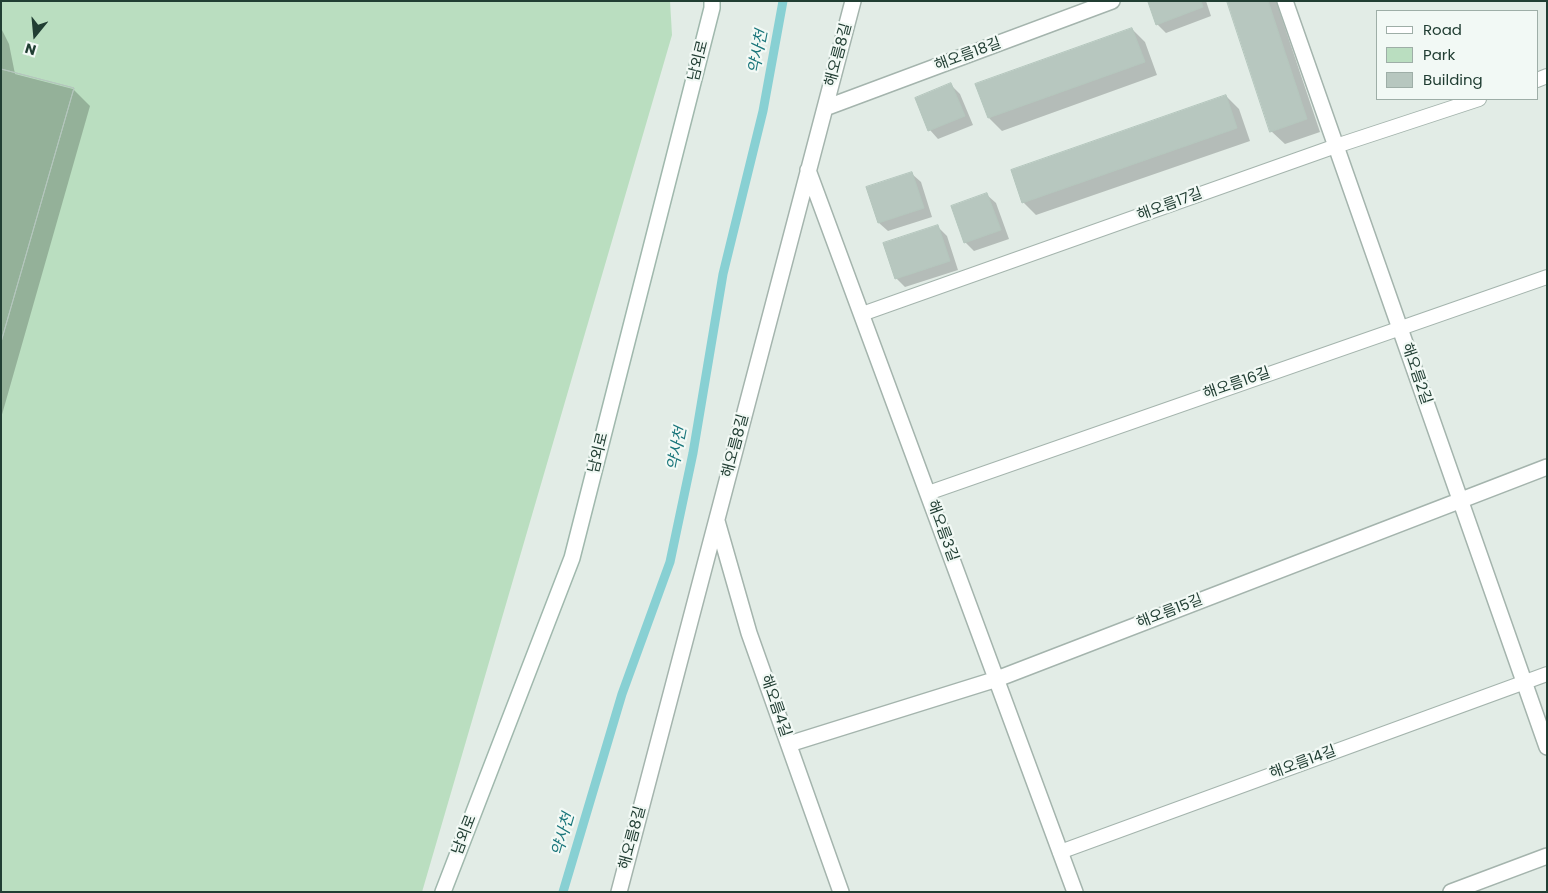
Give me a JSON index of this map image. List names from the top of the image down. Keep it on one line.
{"streets":{"street":["해오름8길","해오름18길","남외로","해오름2길","해오름3길","해오름15길","해오름4길"],"lane":["해오름17길","해오름16길","해오름14길"]},"crossings":[["해오름8길","해오름18길"],["해오름8길","해오름3길"],["해오름8길","해오름4길"],["해오름17길","해오름2길"],["해오름17길","해오름3길"],["해오름2길","해오름16길"],["해오름2길","해오름15길"],["해오름2길","해오름14길"],["해오름16길","해오름3길"],["해오름3길","해오름15길"],["해오름3길","해오름14길"],["해오름15길","해오름4길"]],"water":["약사천"],"legend":["Road","Park","Building"],"north":"bottom"}
